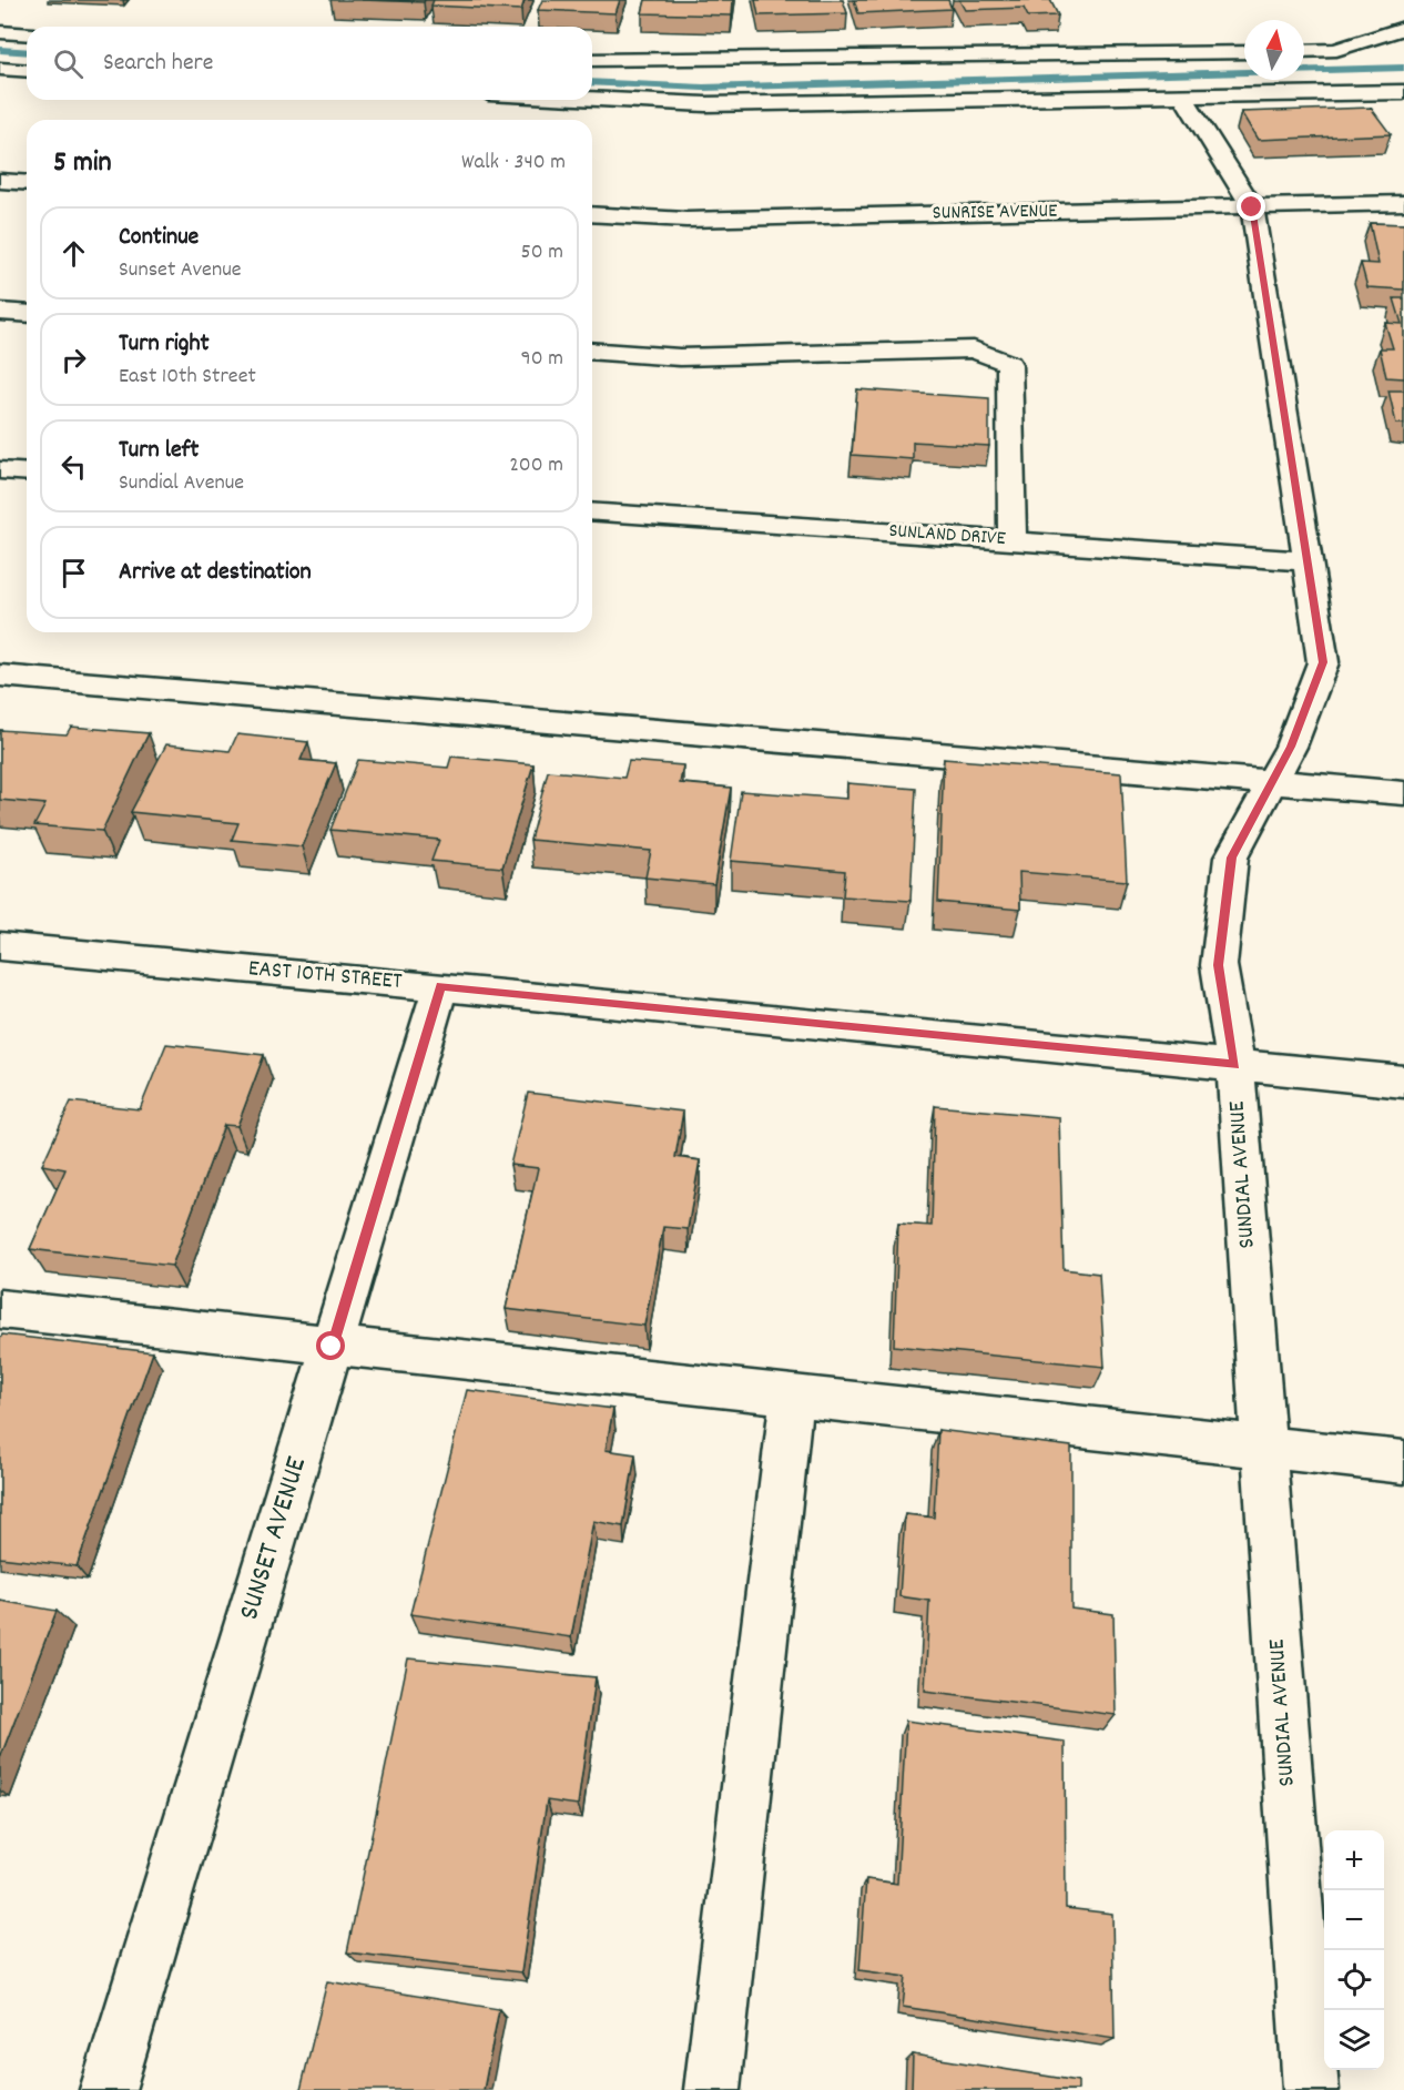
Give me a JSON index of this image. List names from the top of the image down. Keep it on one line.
{"streets":{"street":["SUNRISE AVENUE","SUNLAND DRIVE","EAST 10TH STREET","SUNDIAL AVENUE","SUNSET AVENUE"]},"crossings":[["SUNRISE AVENUE","SUNDIAL AVENUE"],["SUNLAND DRIVE","SUNDIAL AVENUE"],["EAST 10TH STREET","SUNDIAL AVENUE"],["EAST 10TH STREET","SUNSET AVENUE"]],"north":"top","page":{"search":"Search here","heading":["5 min","Walk · 340 m"],"list":[["Continue","Sunset Avenue","50 m"],["Turn right","East 10th Street","90 m"],["Turn left","Sundial Avenue","200 m"],"Arrive at destination"],"map_buttons":["+","−"]}}
